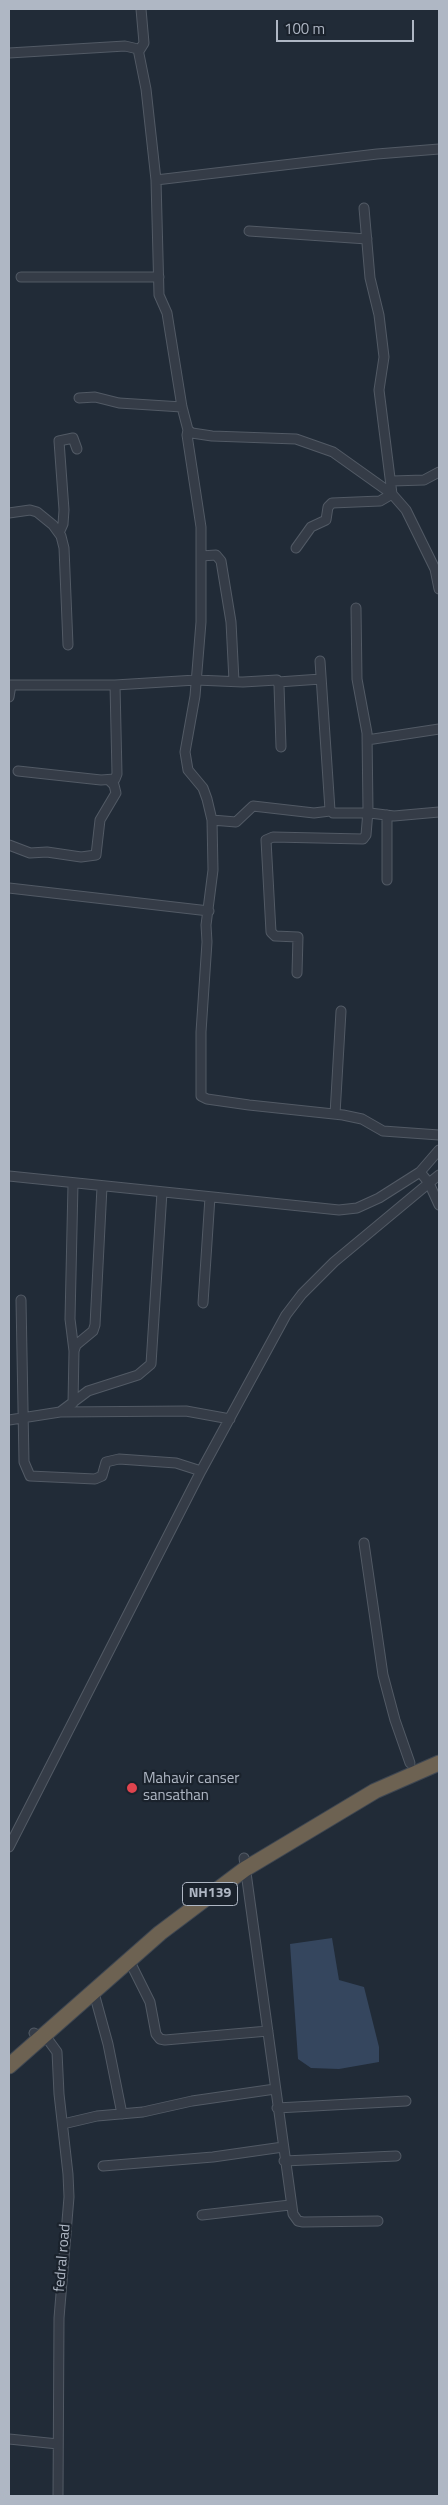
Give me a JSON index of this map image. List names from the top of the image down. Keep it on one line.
{"streets":{"highway":["NH139"],"street":["fedral road"]},"crossings":[["NH139","fedral road"]],"places":["Mahavir canser sansathan"],"scale_bar":"100 m"}
